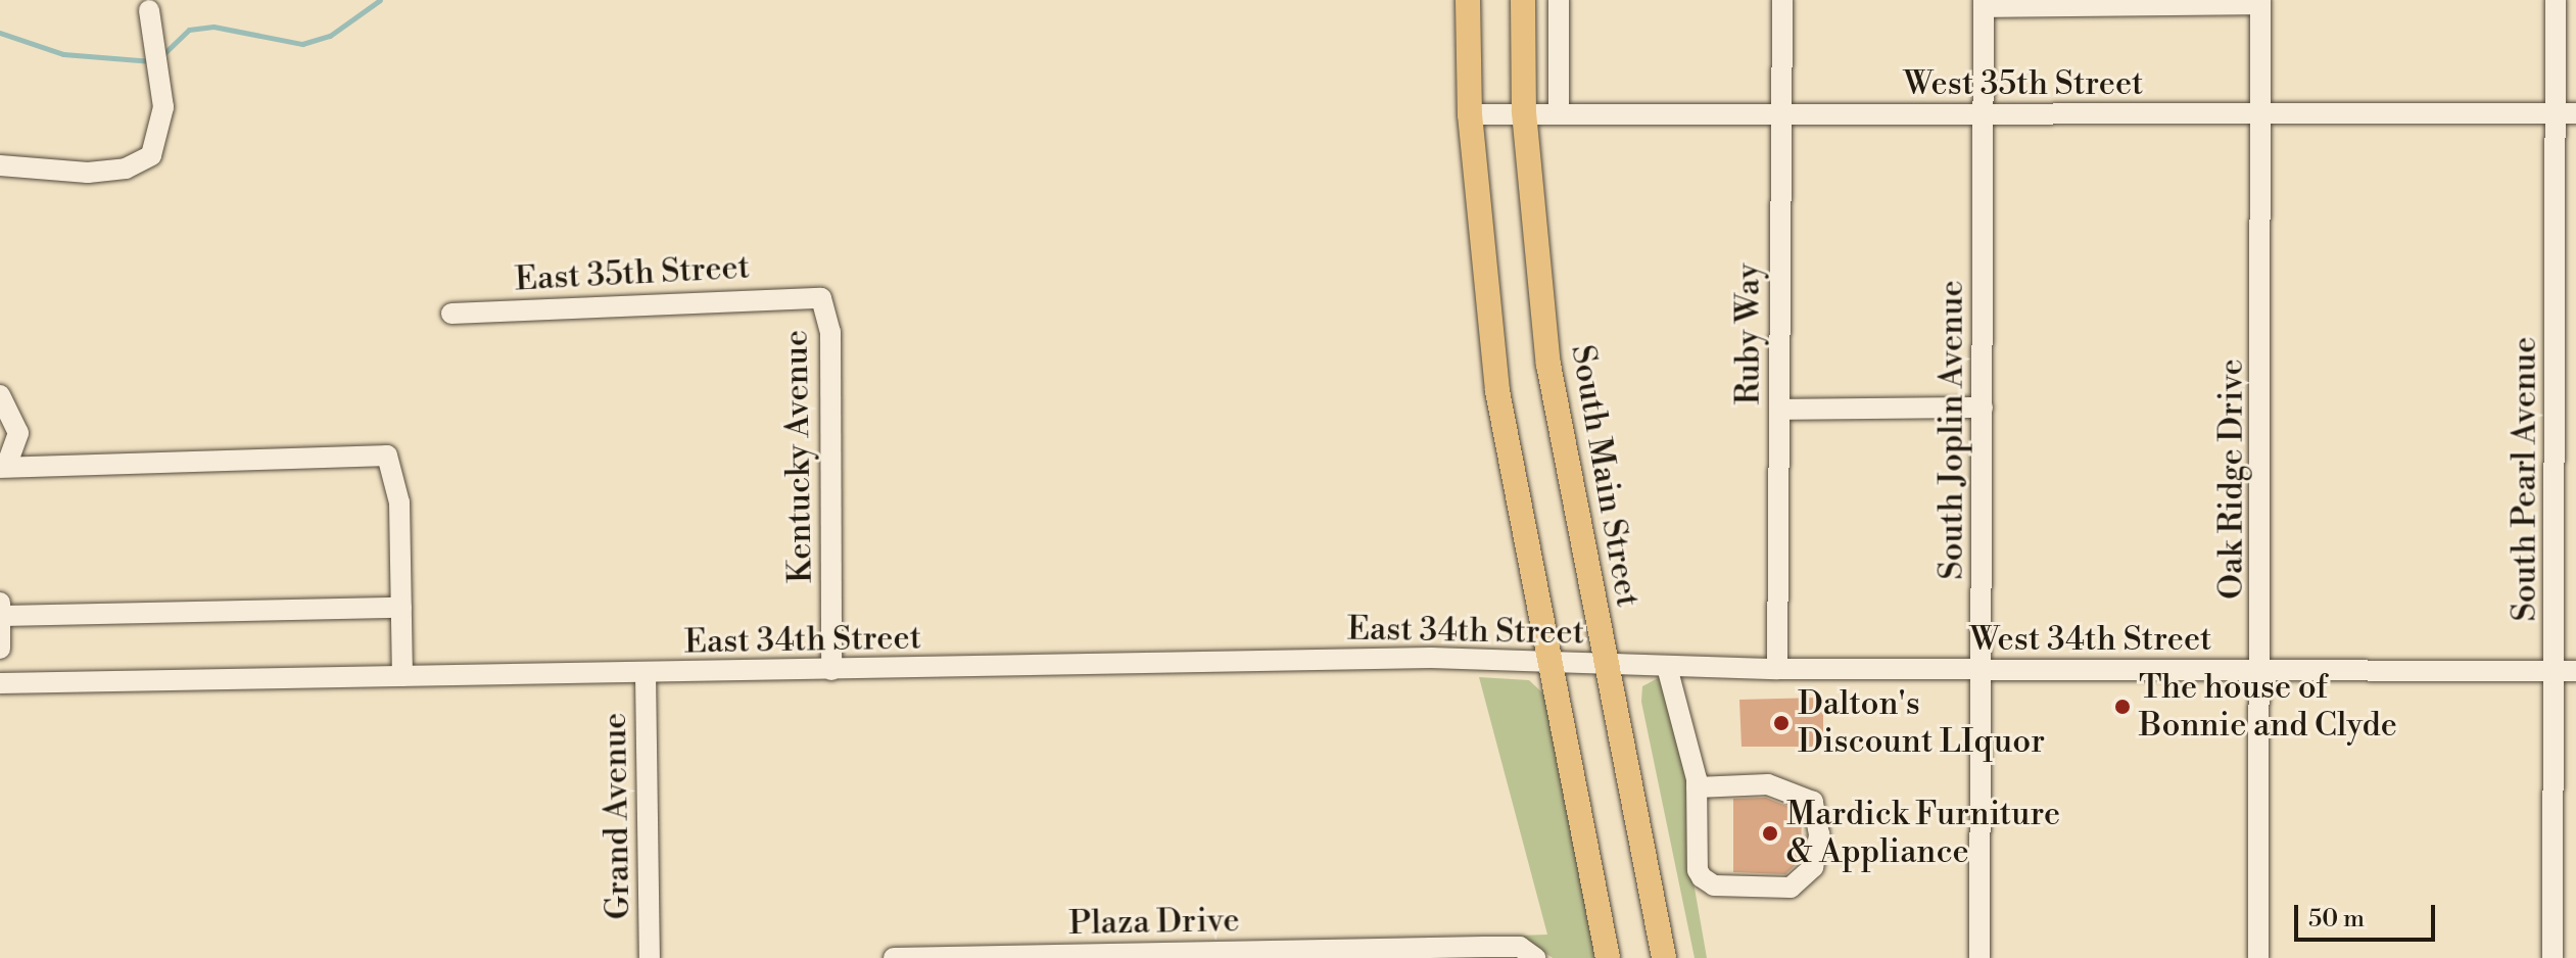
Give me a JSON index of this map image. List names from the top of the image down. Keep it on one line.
{"streets":{"main road":["South Main Street"],"street":["West 35th Street","East 35th Street","Ruby Way","South Joplin Avenue","Kentucky Avenue","Oak Ridge Drive","South Pearl Avenue","East 34th Street","West 34th Street","Grand Avenue","Plaza Drive"]},"crossings":[["West 35th Street","Ruby Way"],["West 35th Street","South Joplin Avenue"],["West 35th Street","South Main Street"],["West 35th Street","Oak Ridge Drive"],["West 35th Street","South Pearl Avenue"],["East 35th Street","Kentucky Avenue"],["Ruby Way","West 34th Street"],["South Joplin Avenue","West 34th Street"],["Kentucky Avenue","East 34th Street"],["South Main Street","East 34th Street"],["South Main Street","West 34th Street"],["Oak Ridge Drive","West 34th Street"],["South Pearl Avenue","West 34th Street"],["East 34th Street","West 34th Street"],["East 34th Street","Grand Avenue"]],"places":["The house of Bonnie and Clyde","Dalton's Discount LIquor","Mardick Furniture & Appliance"],"scale_bar":"50 m"}
